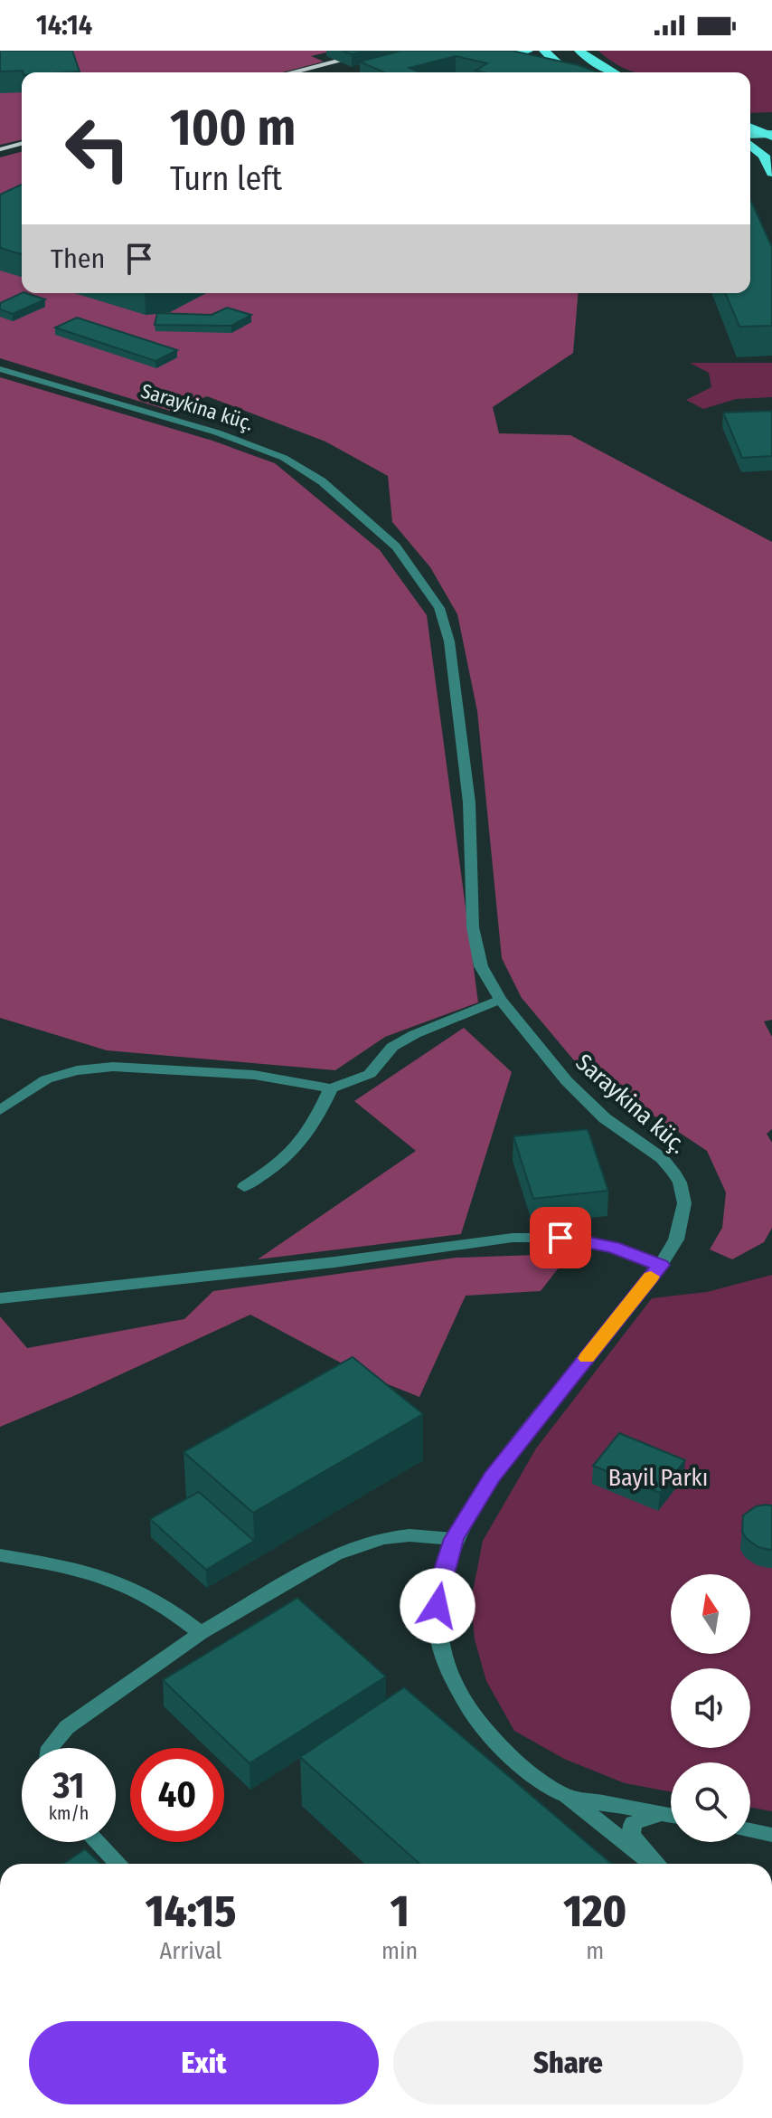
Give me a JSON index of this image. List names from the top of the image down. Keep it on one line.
{"streets":{"street":["Saraykina küç."]},"parks":["Bayil Parkı"],"north":"top","page":{"status":"14:14","turn":["100 m","Turn left"],"then":"Then","speed":"31 km/h","limit":"40","eta":["14:15","Arrival","1","min","120","m"],"buttons":["Exit","Share"]}}
